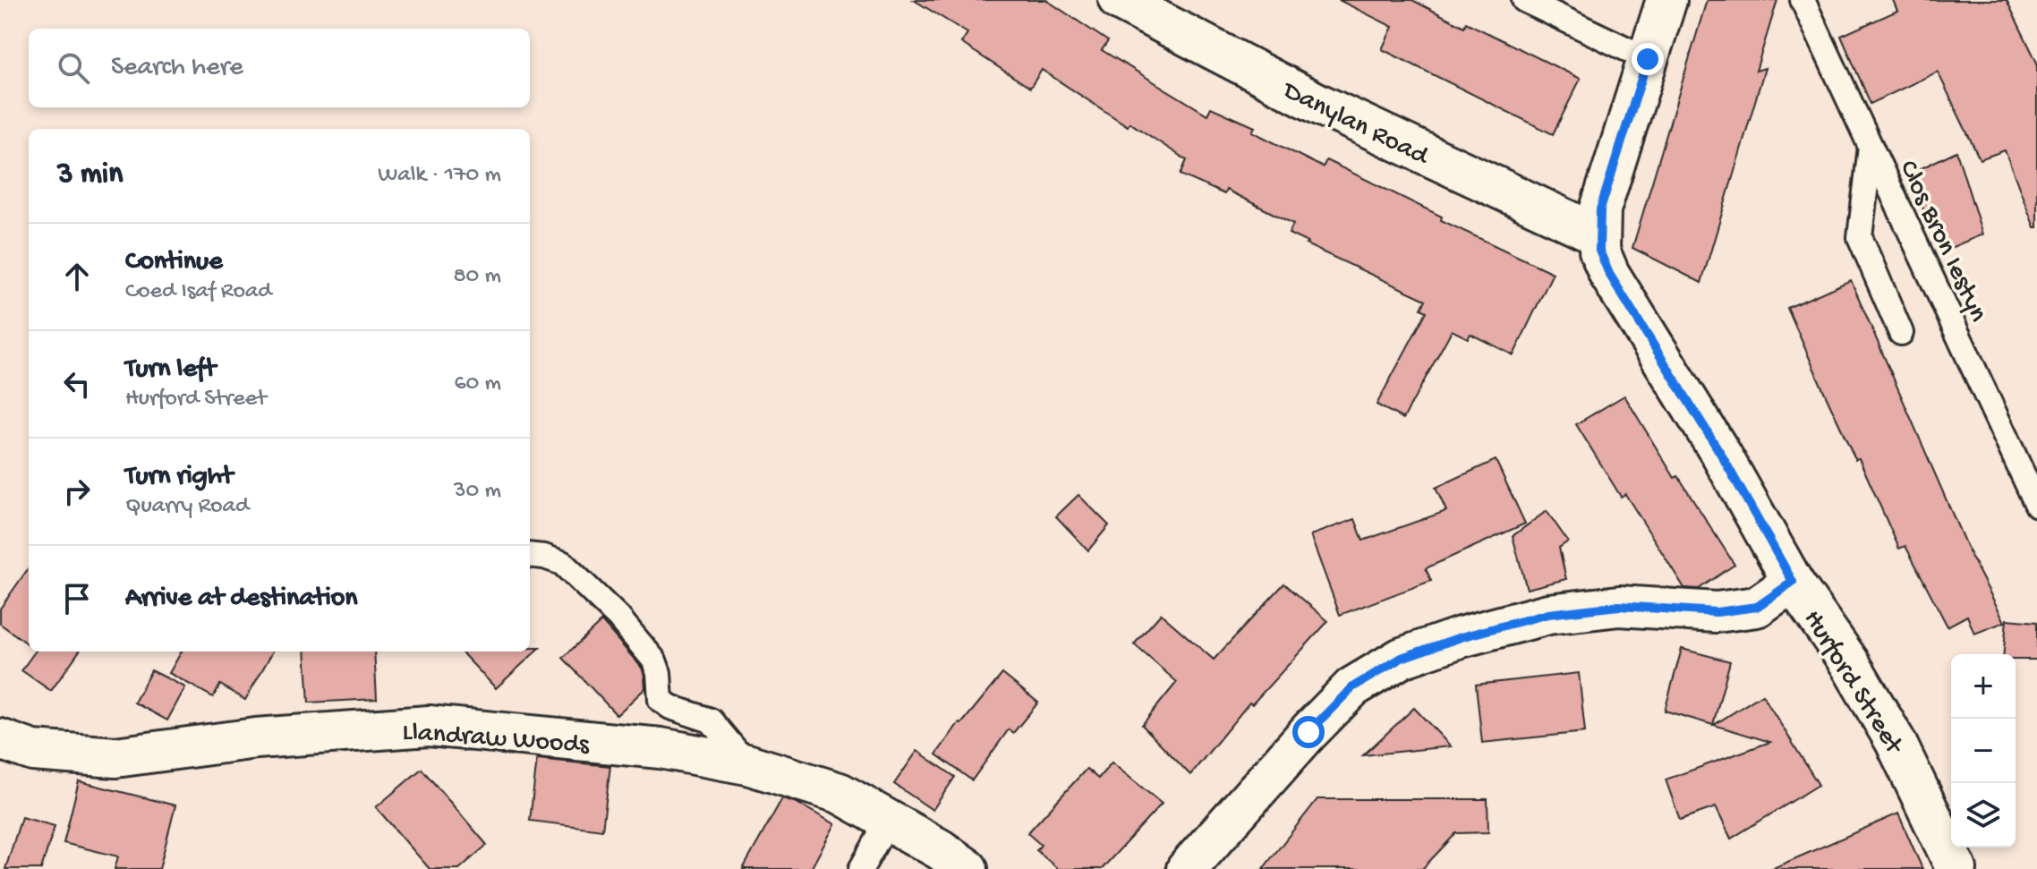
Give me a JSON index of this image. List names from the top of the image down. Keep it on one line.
{"streets":{"street":["Danylan Road","Hurford Street","Llandraw Woods"],"lane":["Clos Bron Iestyn"]},"crossings":[["Danylan Road","Hurford Street"]],"page":{"search":"Search here","heading":["3 min","Walk · 170 m"],"list":[["Continue","Coed Isaf Road","80 m"],["Turn left","Hurford Street","60 m"],["Turn right","Quarry Road","30 m"],"Arrive at destination"],"map_buttons":["+","−"]}}
